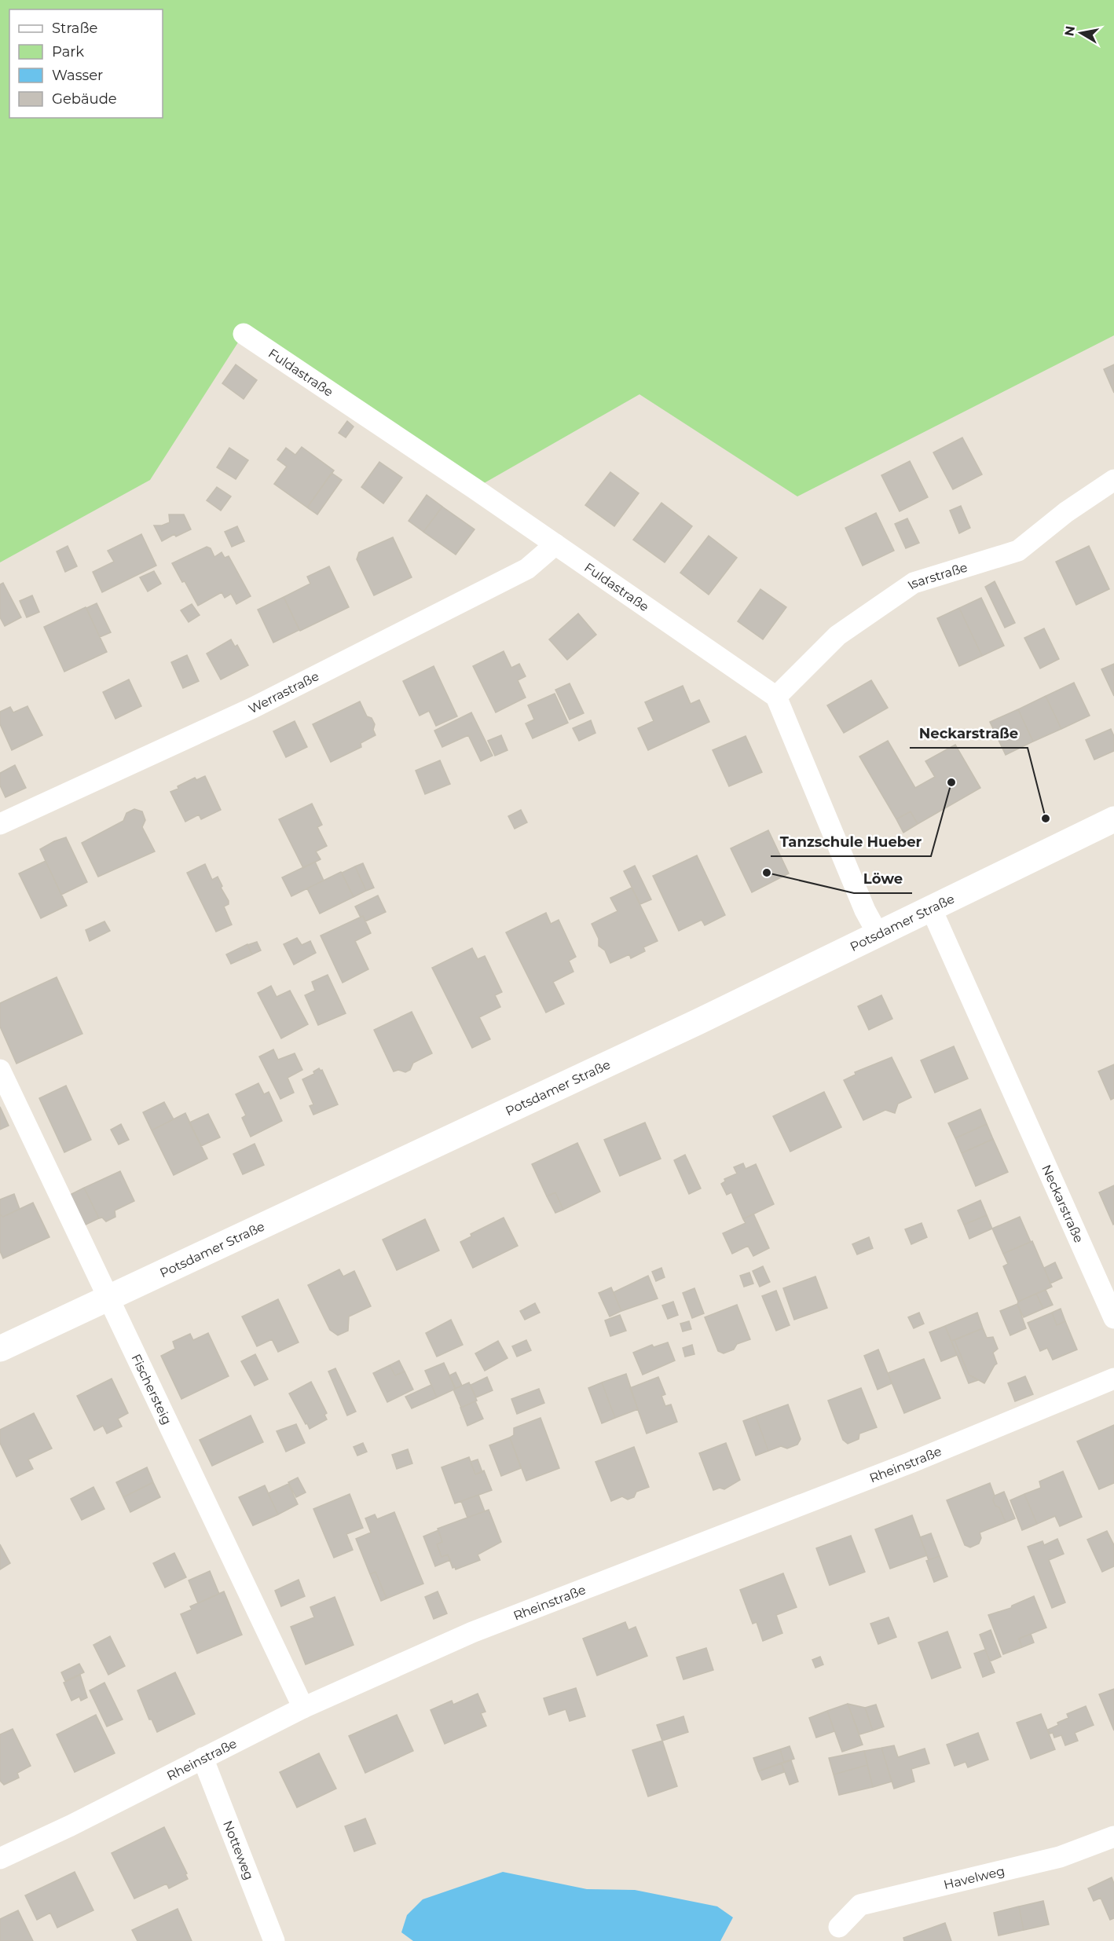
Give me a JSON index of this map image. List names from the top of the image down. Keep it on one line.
{"streets":{"main road":["Potsdamer Straße"],"street":["Fuldastraße","Isarstraße","Werrastraße","Neckarstraße","Fischersteig","Rheinstraße","Notteweg","Havelweg"]},"crossings":[["Fuldastraße","Isarstraße"],["Fuldastraße","Werrastraße"],["Potsdamer Straße","Neckarstraße"],["Potsdamer Straße","Fischersteig"],["Fischersteig","Rheinstraße"],["Rheinstraße","Notteweg"]],"places":["Tanzschule Hueber","Neckarstraße","Löwe"],"legend":["Straße","Park","Wasser","Gebäude"],"north":"left"}
